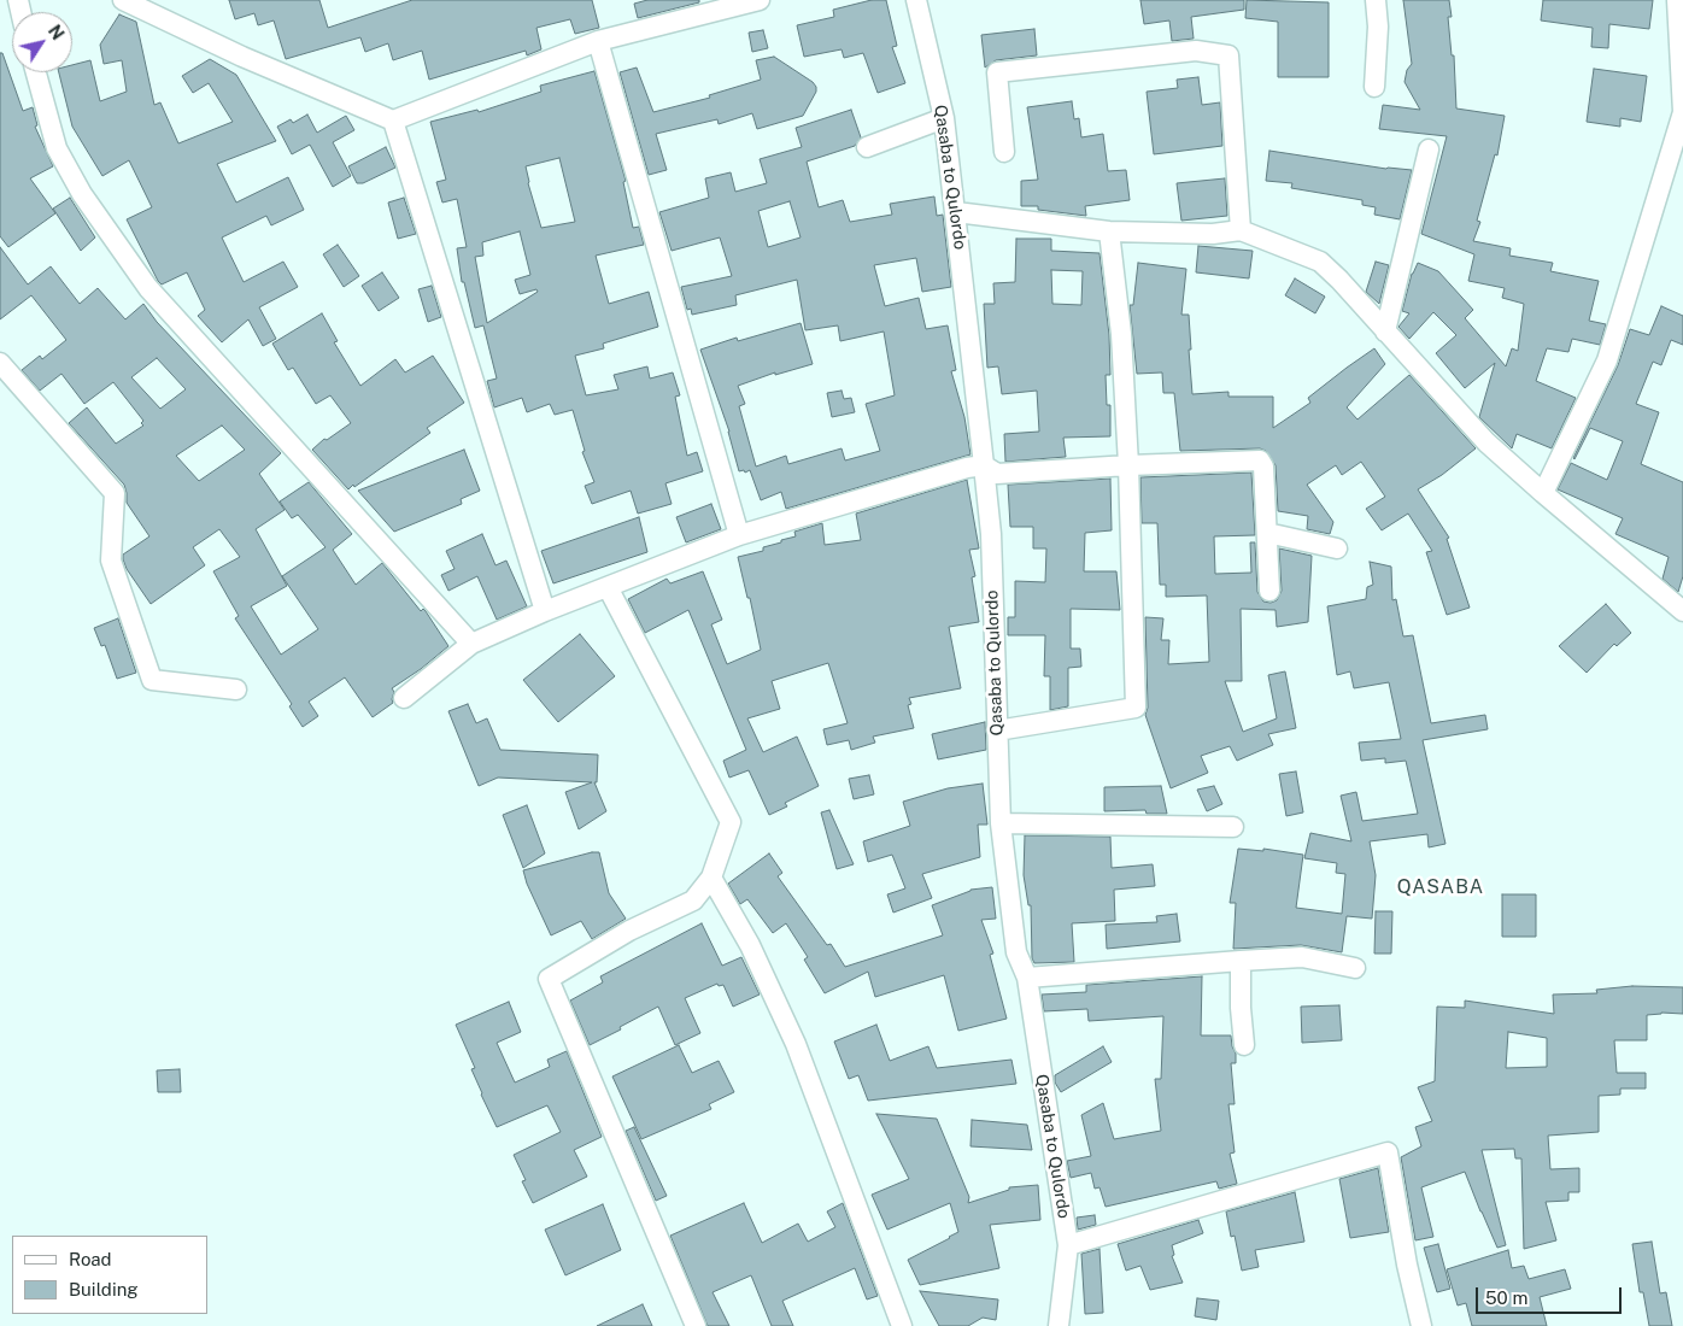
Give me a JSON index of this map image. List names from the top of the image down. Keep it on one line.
{"streets":{"street":["Qasaba to Qulordo"]},"districts":["QASABA"],"legend":["Road","Building"],"scale_bar":"50 m","north":"top right"}
